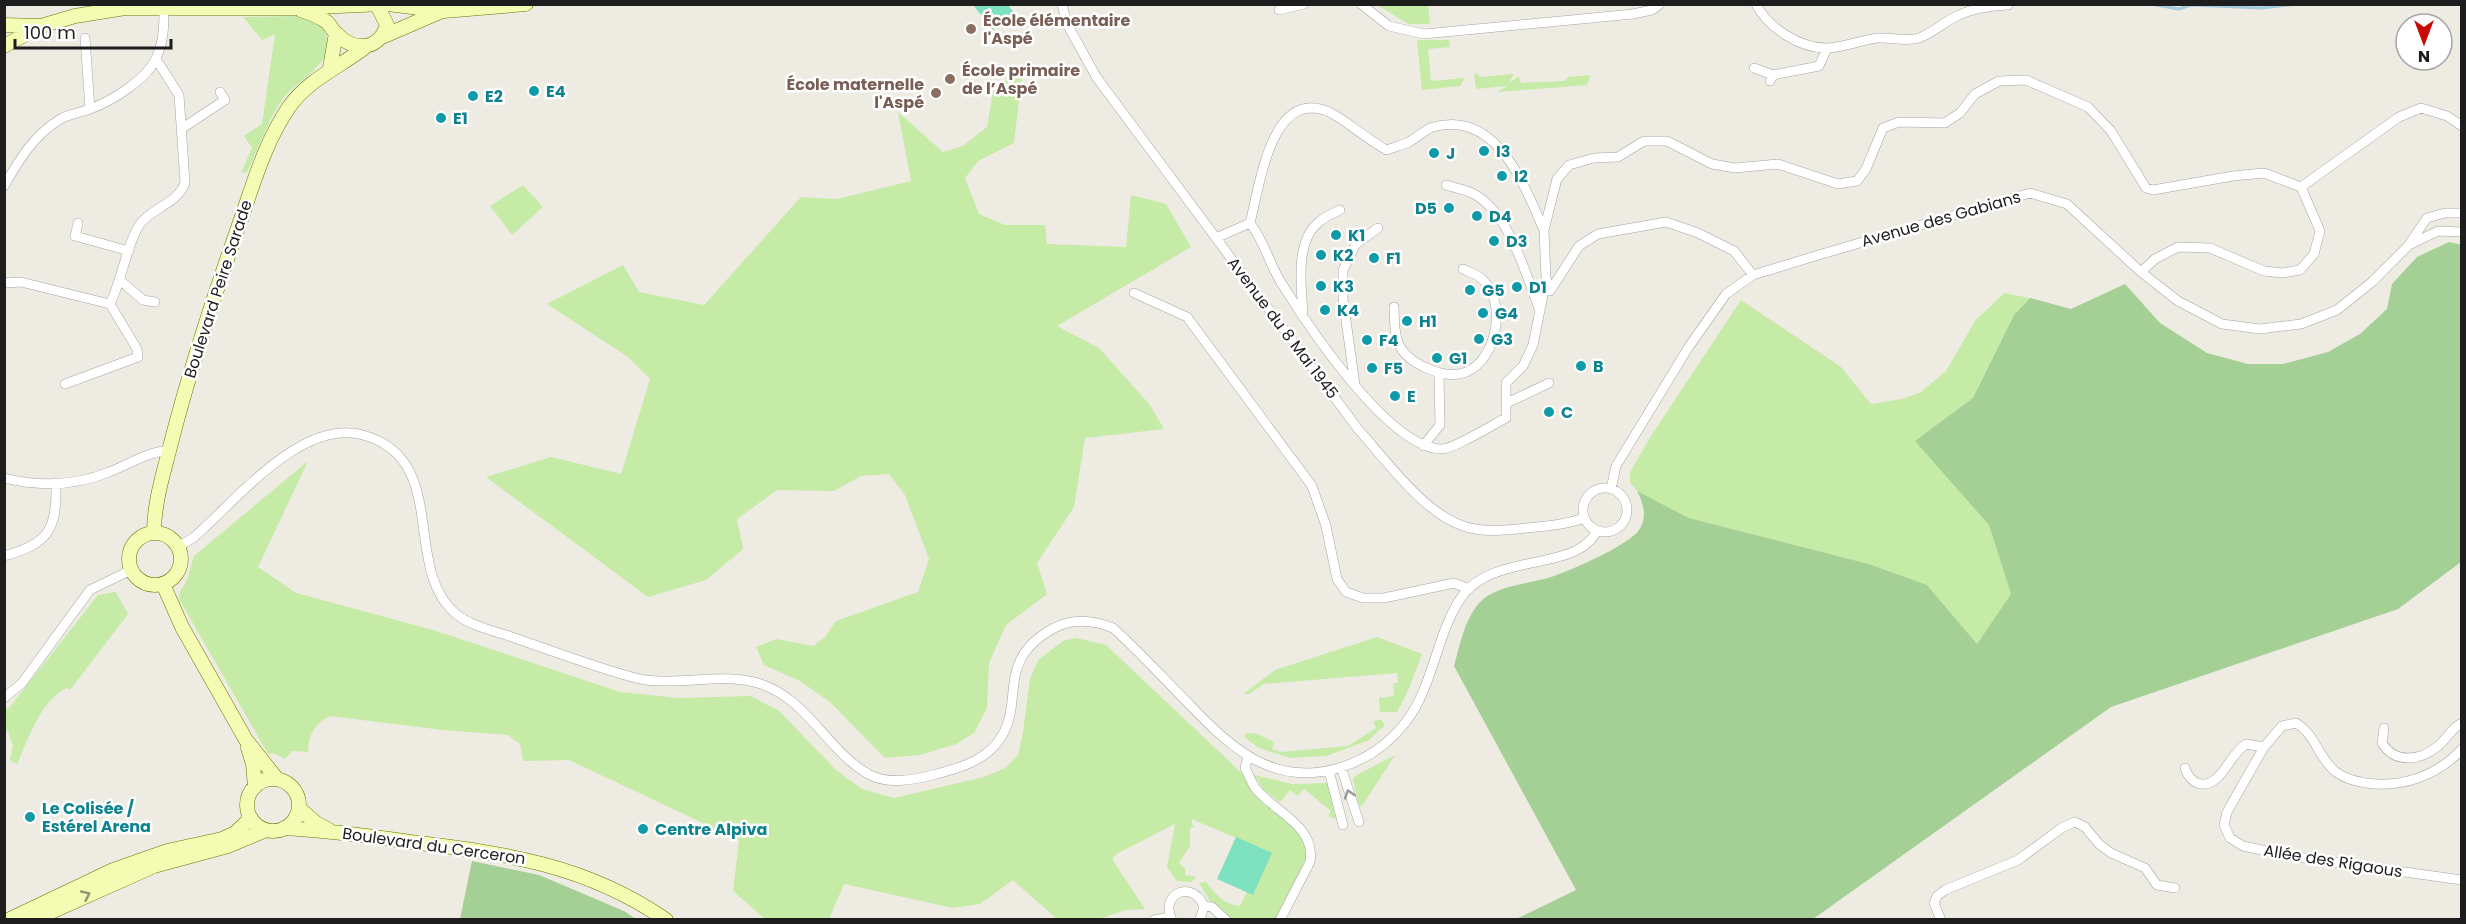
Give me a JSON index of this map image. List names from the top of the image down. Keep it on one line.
{"streets":{"street":["Avenue des Gabians","Boulevard Peire Sarade","Avenue du 8 Mai 1945","Boulevard du Cerceron","Allée des Rigaous"]},"crossings":[["Avenue des Gabians","Avenue du 8 Mai 1945"]],"places":["École élémentaire l'Aspé","École primaire de l’Aspé","E4","École maternelle l'Aspé","E2","E1","I3","J","I2","D5","D4","K1","D3","K2","F1","K3","D1","G5","K4","G4","H1","G3","F4","G1","B","F5","E","C","Le Colisée / Estérel Arena","Centre Alpiva"],"scale_bar":"100 m","north":"bottom"}
